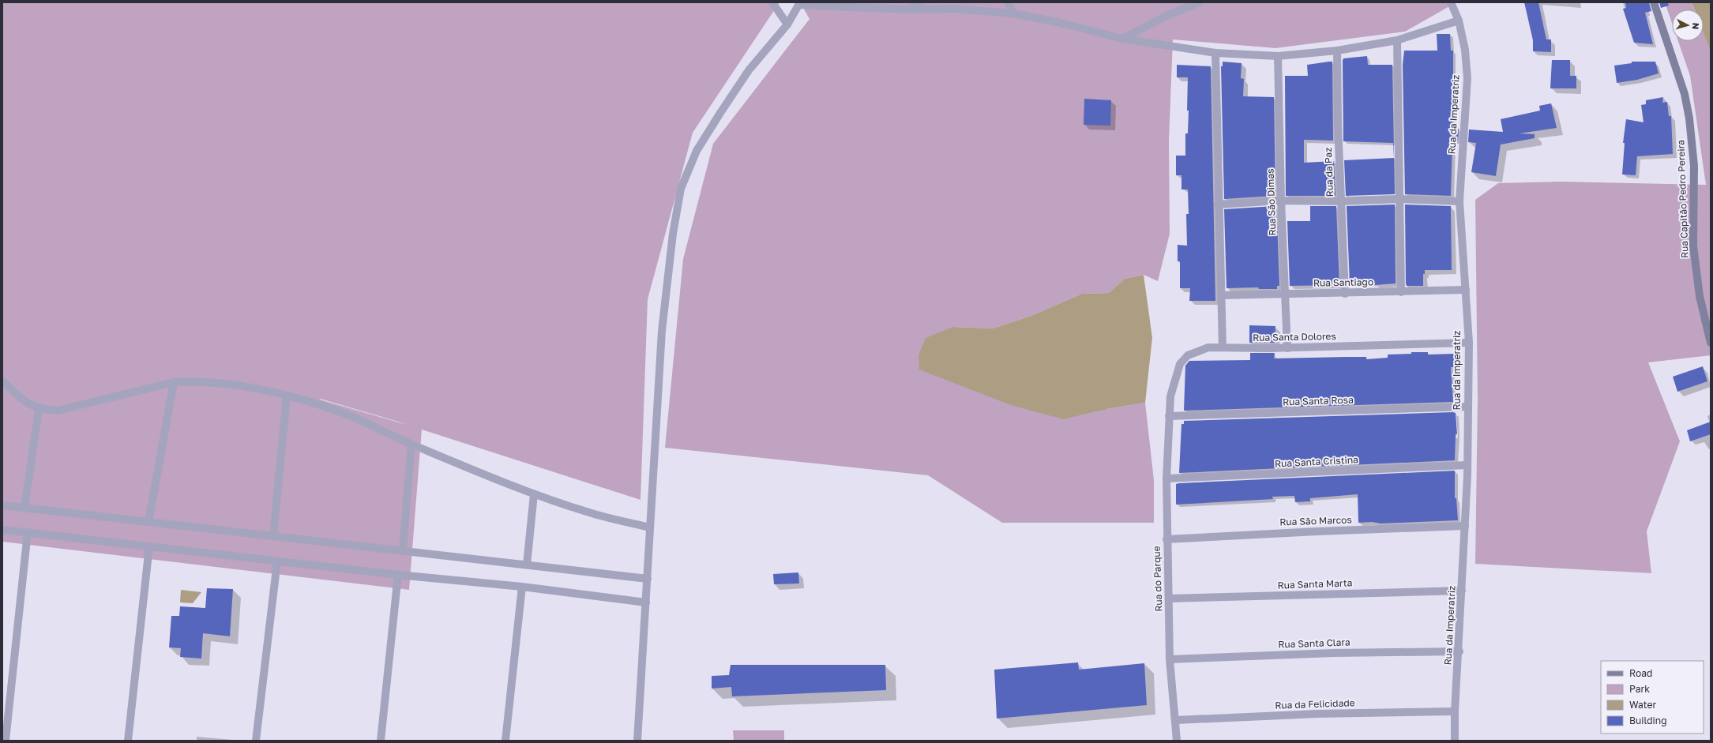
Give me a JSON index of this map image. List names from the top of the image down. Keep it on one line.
{"streets":{"street":["Rua da Imperatriz","Rua da Paz","Rua Capitão Pedro Pereira","Rua São Dimas","Rua Santiago","Rua Santa Dolores","Rua Santa Rosa","Rua Santa Cristina","Rua São Marcos","Rua do Parque","Rua Santa Marta","Rua Santa Clara","Rua da Felicidade"]},"crossings":[["Rua da Imperatriz","Rua Santiago"],["Rua da Imperatriz","Rua Santa Dolores"],["Rua da Imperatriz","Rua Santa Rosa"],["Rua da Imperatriz","Rua Santa Cristina"],["Rua da Imperatriz","Rua São Marcos"],["Rua da Imperatriz","Rua Santa Marta"],["Rua da Imperatriz","Rua Santa Clara"],["Rua da Imperatriz","Rua da Felicidade"],["Rua da Paz","Rua Santiago"],["Rua São Dimas","Rua Santiago"],["Rua São Dimas","Rua Santa Dolores"],["Rua Santa Dolores","Rua Santa Rosa"],["Rua Santa Dolores","Rua do Parque"],["Rua Santa Rosa","Rua do Parque"],["Rua Santa Cristina","Rua do Parque"],["Rua São Marcos","Rua do Parque"],["Rua do Parque","Rua Santa Marta"],["Rua do Parque","Rua Santa Clara"],["Rua do Parque","Rua da Felicidade"]],"legend":["Road","Park","Water","Building"],"north":"right"}
